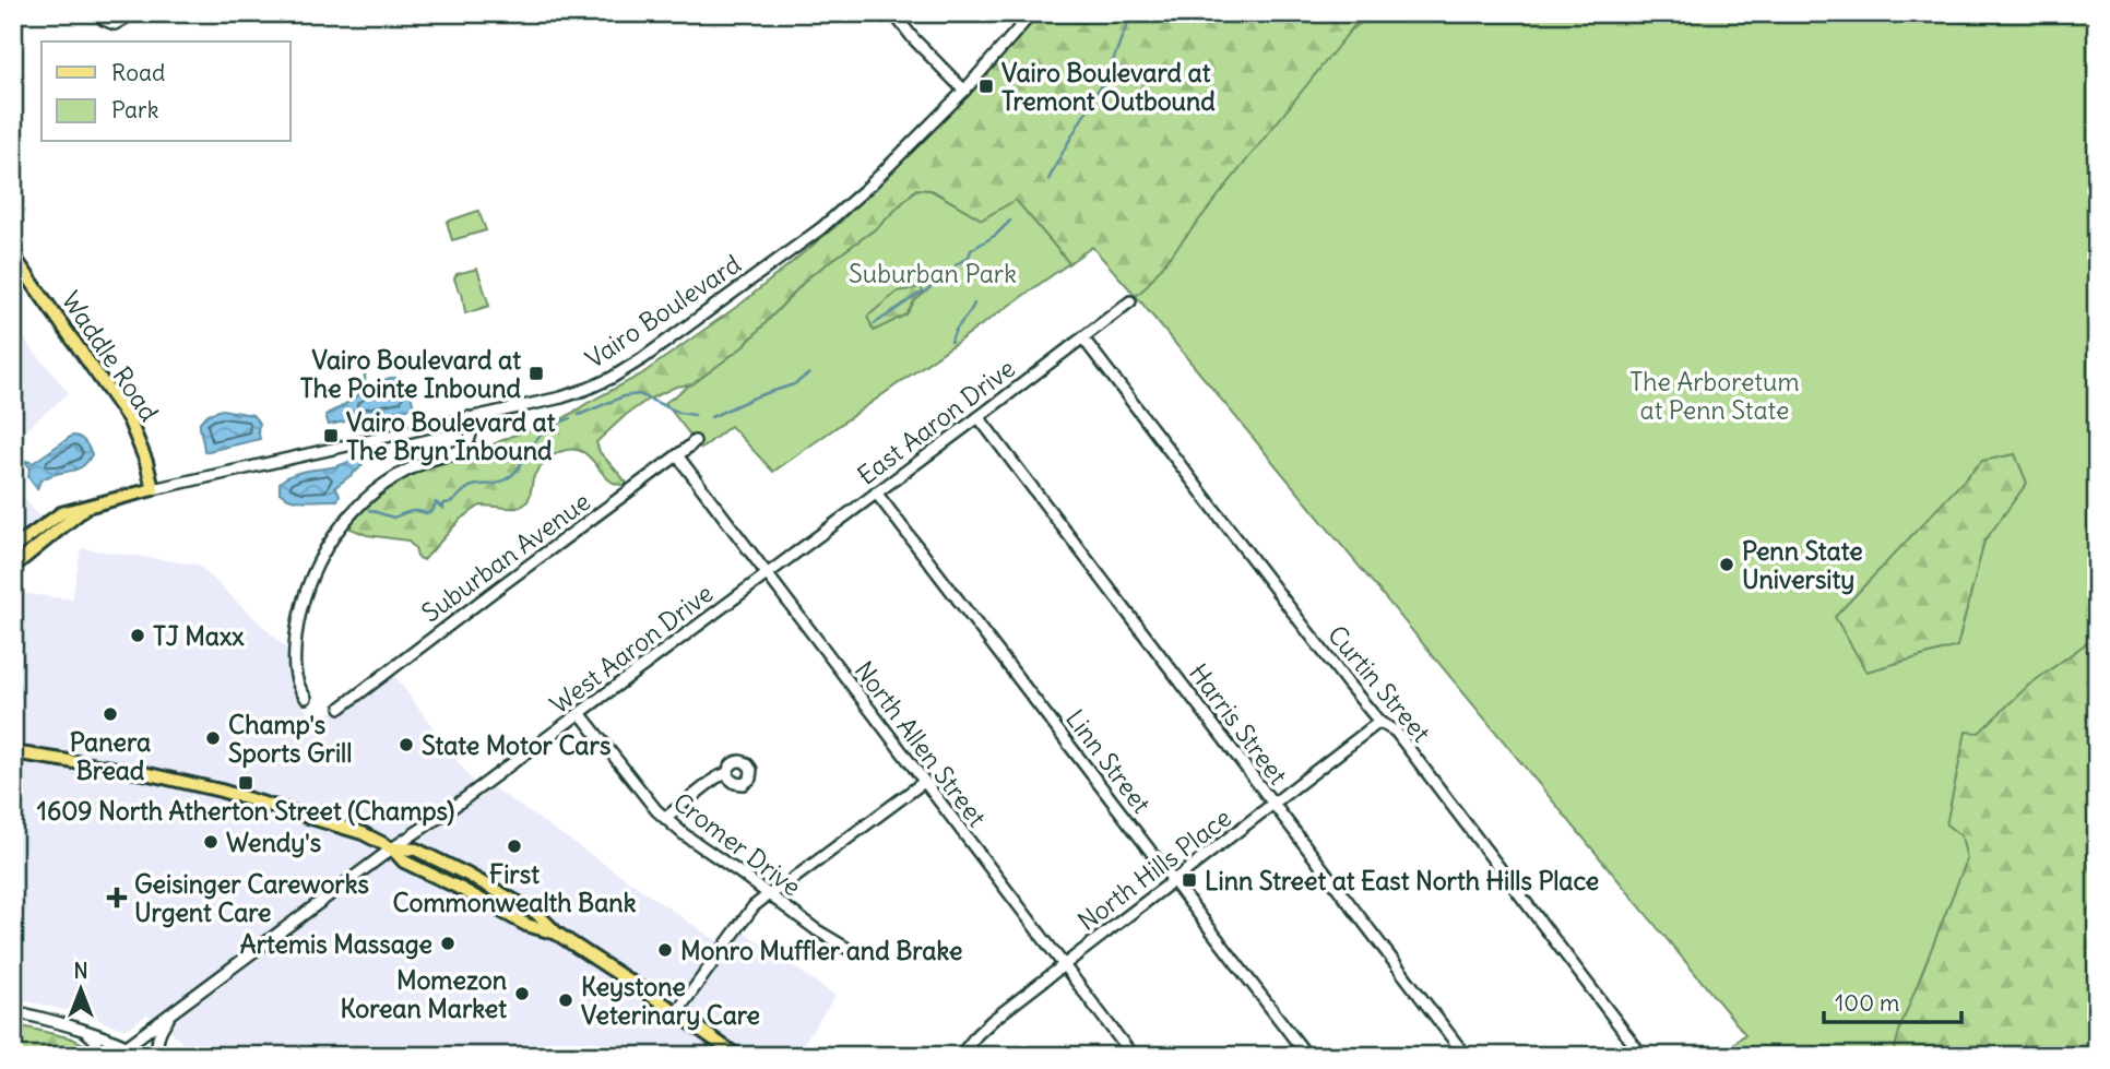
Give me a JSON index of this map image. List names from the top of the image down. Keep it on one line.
{"streets":{"main road":["Vairo Boulevard","Waddle Road"],"street":["East Aaron Drive","Suburban Avenue","West Aaron Drive","Curtin Street","Harris Street","North Allen Street","Linn Street","Cromer Drive","North Hills Place"]},"crossings":[["Vairo Boulevard","Waddle Road"],["East Aaron Drive","West Aaron Drive"],["East Aaron Drive","Curtin Street"],["East Aaron Drive","Harris Street"],["East Aaron Drive","North Allen Street"],["East Aaron Drive","Linn Street"],["Suburban Avenue","North Allen Street"],["West Aaron Drive","North Allen Street"],["West Aaron Drive","Cromer Drive"],["Curtin Street","North Hills Place"],["Harris Street","North Hills Place"],["North Allen Street","North Hills Place"],["Linn Street","North Hills Place"]],"parks":["Suburban Park","The Arboretum at Penn State"],"places":{"transit":["Vairo Boulevard at Tremont Outbound","Vairo Boulevard at The Pointe Inbound","Vairo Boulevard at The Bryn Inbound","1609 North Atherton Street (Champs)","Linn Street at East North Hills Place"],"other":["Penn State University","TJ Maxx","Panera Bread","Champ's Sports Grill","State Motor Cars","Wendy's","First Commonwealth Bank","Artemis Massage","Monro Muffler and Brake","Momezon Korean Market","Keystone Veterinary Care"],"health":["Geisinger Careworks Urgent Care"]},"legend":["Road","Park"],"scale_bar":"100 m","north":"top"}
